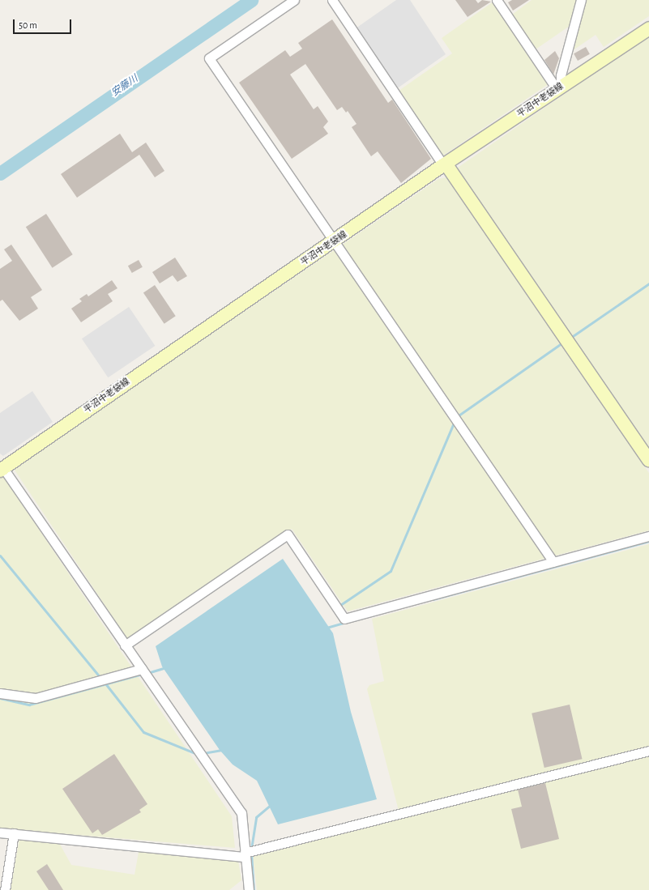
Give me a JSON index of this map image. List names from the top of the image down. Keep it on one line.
{"streets":{"main road":["平沼中老袋線"]},"water":["安藤川"],"scale_bar":"50 m"}
